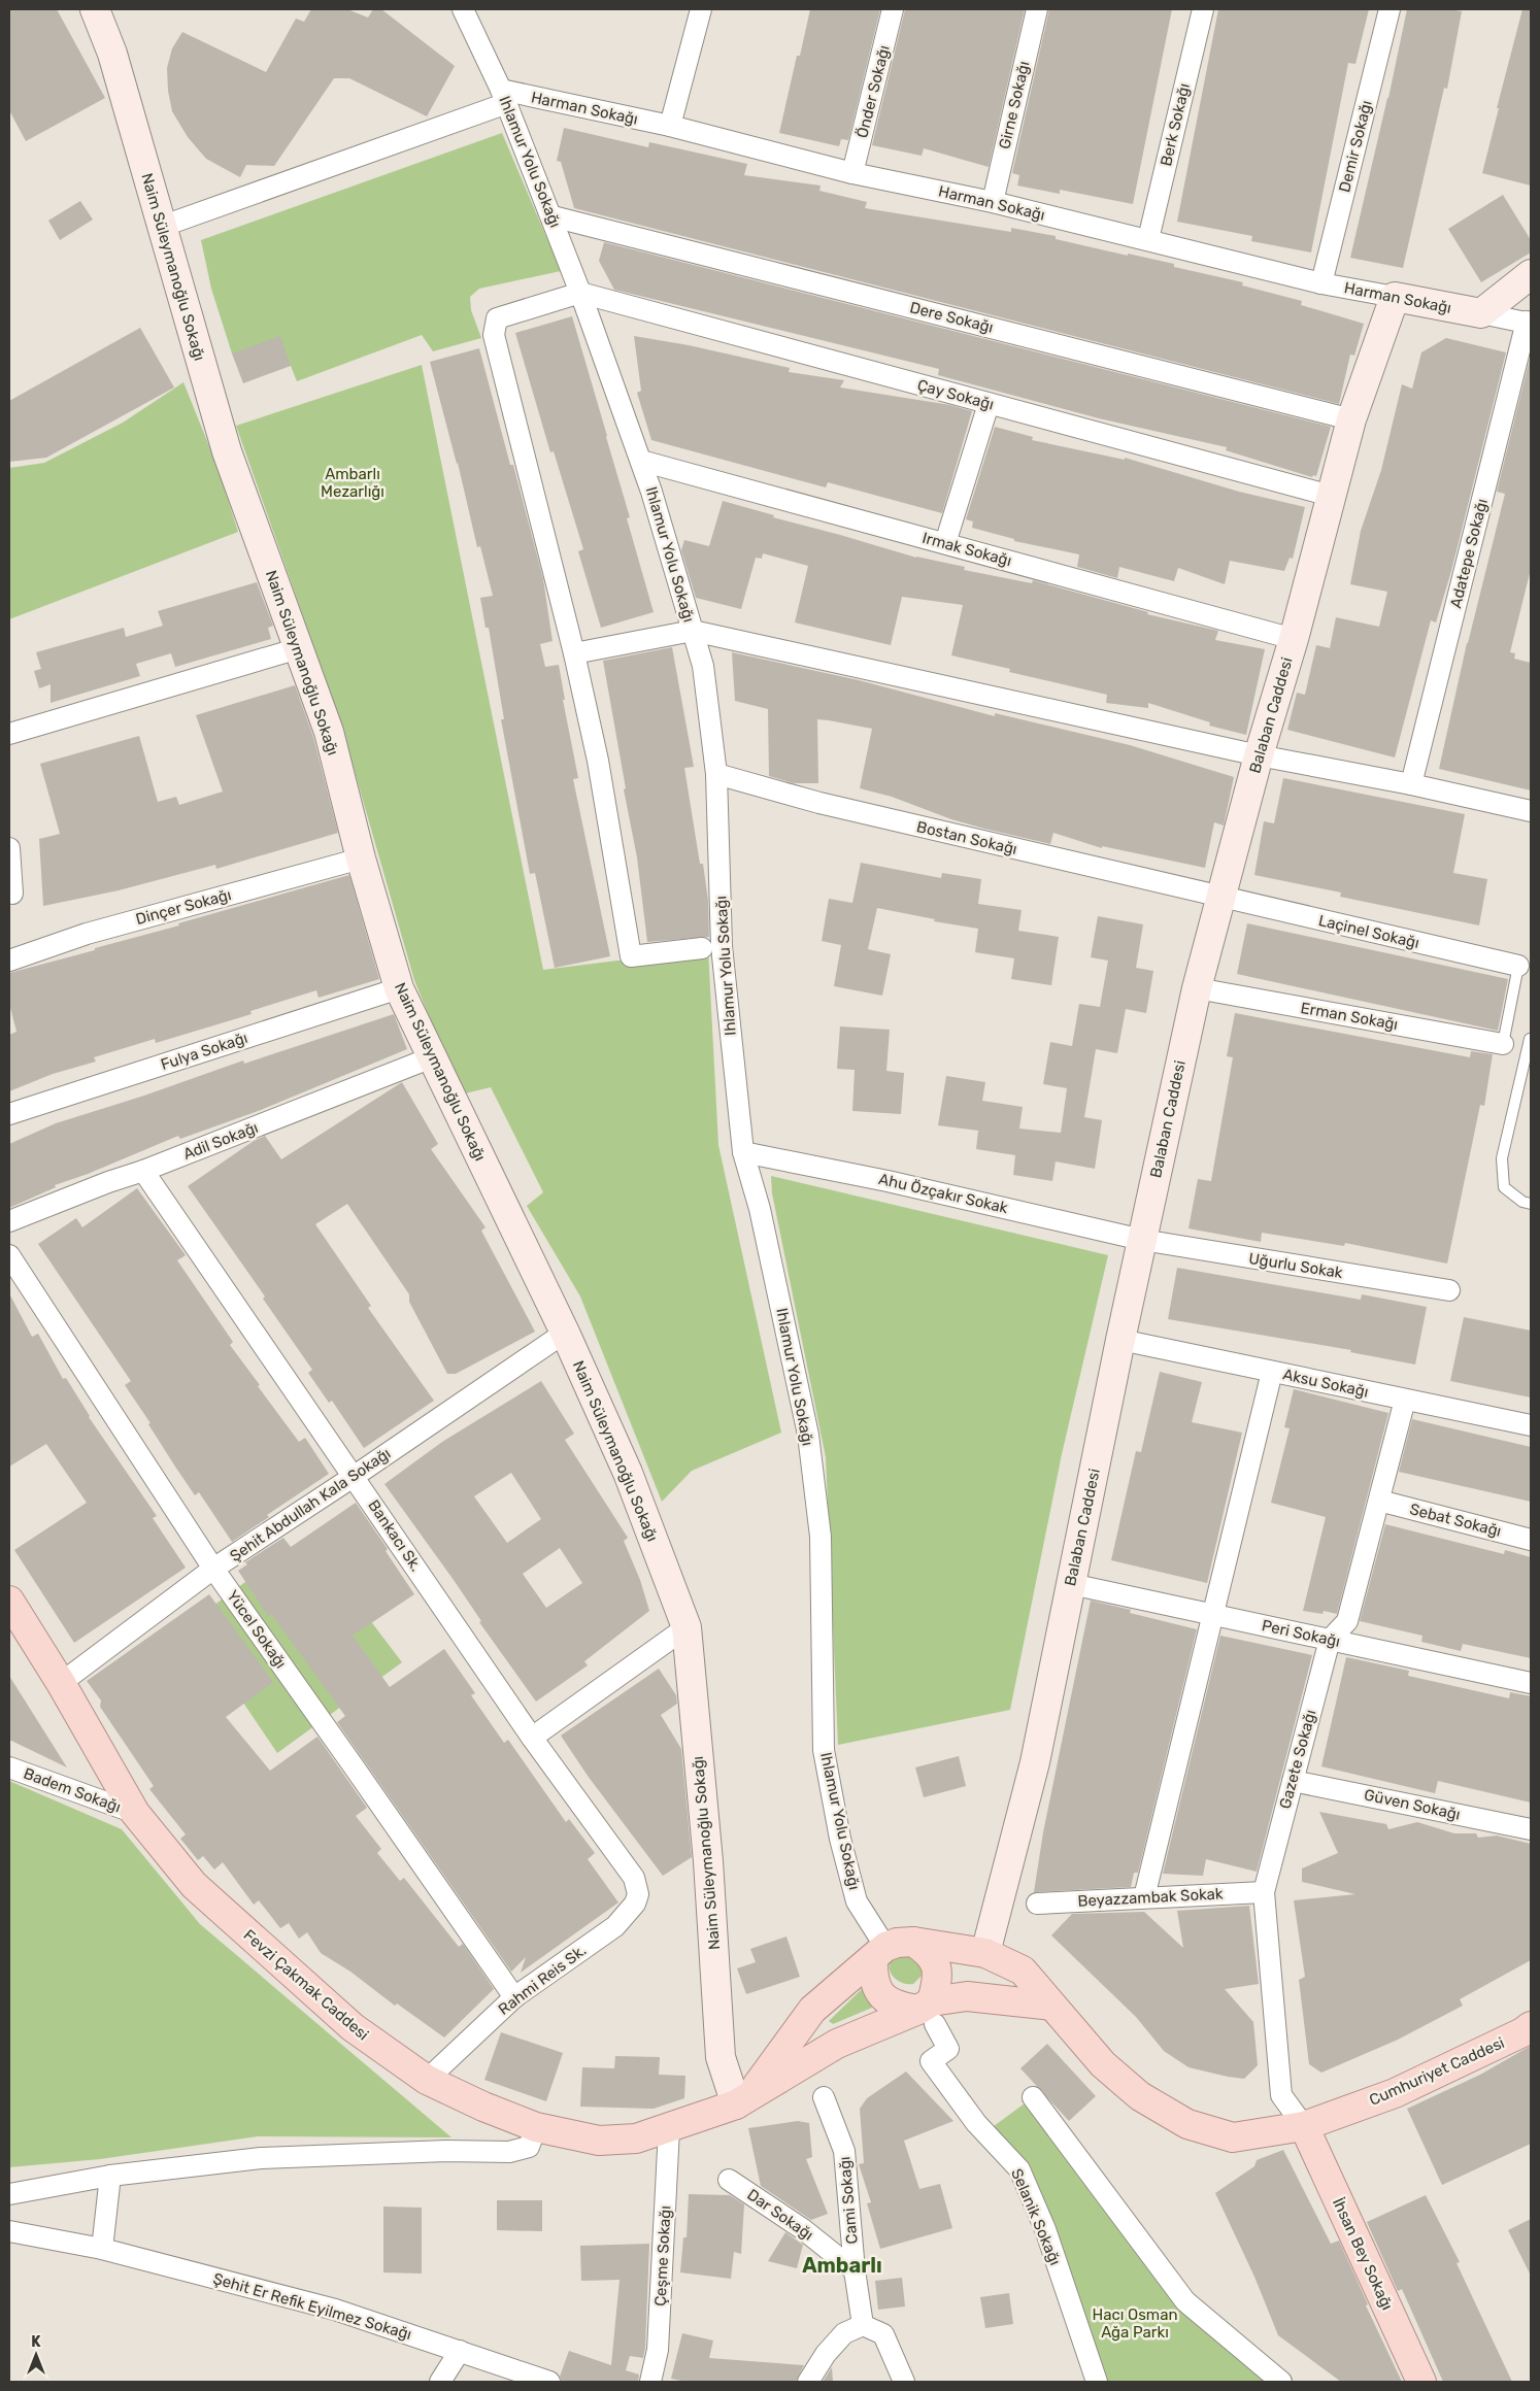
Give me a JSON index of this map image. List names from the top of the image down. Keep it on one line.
{"streets":{"main road":["Harman Sokağı","Naim Süleymanoğlu Sokağı","Balaban Caddesi","Fevzi Çakmak Caddesi","Cumhuriyet Caddesi","İhsan Bey Sokağı"],"street":["Önder Sokağı","Girne Sokağı","Berk Sokağı","Demir Sokağı","Ihlamur Yolu Sokağı","Dere Sokağı","Çay Sokağı","Irmak Sokağı","Adatepe Sokağı","Bostan Sokağı","Dinçer Sokağı","Laçinel Sokağı","Erman Sokağı","Fulya Sokağı","Adil Sokağı","Ahu Özçakır Sokak","Uğurlu Sokak","Aksu Sokağı","Şehit Abdullah Kala Sokağı","Sebat Sokağı","Bankacı Sk.","Yücel Sokağı","Peri Sokağı","Gazete Sokağı","Badem Sokağı","Güven Sokağı","Beyazzambak Sokak","Rahmi Reis Sk.","Cami Sokağı","Dar Sokağı","Selanik Sokağı","Çeşme Sokağı","Şehit Er Refik Eyilmez Sokağı"]},"crossings":[["Önder Sokağı","Harman Sokağı"],["Girne Sokağı","Harman Sokağı"],["Harman Sokağı","Berk Sokağı"],["Harman Sokağı","Demir Sokağı"],["Harman Sokağı","Ihlamur Yolu Sokağı"],["Harman Sokağı","Adatepe Sokağı"],["Harman Sokağı","Balaban Caddesi"],["Ihlamur Yolu Sokağı","Dere Sokağı"],["Ihlamur Yolu Sokağı","Çay Sokağı"],["Ihlamur Yolu Sokağı","Irmak Sokağı"],["Ihlamur Yolu Sokağı","Bostan Sokağı"],["Ihlamur Yolu Sokağı","Ahu Özçakır Sokak"],["Ihlamur Yolu Sokağı","Fevzi Çakmak Caddesi"],["Ihlamur Yolu Sokağı","Selanik Sokağı"],["Naim Süleymanoğlu Sokağı","Dinçer Sokağı"],["Naim Süleymanoğlu Sokağı","Fulya Sokağı"],["Naim Süleymanoğlu Sokağı","Adil Sokağı"],["Naim Süleymanoğlu Sokağı","Şehit Abdullah Kala Sokağı"],["Naim Süleymanoğlu Sokağı","Fevzi Çakmak Caddesi"],["Dere Sokağı","Balaban Caddesi"],["Çay Sokağı","Balaban Caddesi"],["Irmak Sokağı","Balaban Caddesi"],["Balaban Caddesi","Bostan Sokağı"],["Balaban Caddesi","Laçinel Sokağı"],["Balaban Caddesi","Erman Sokağı"],["Balaban Caddesi","Ahu Özçakır Sokak"],["Balaban Caddesi","Uğurlu Sokak"],["Balaban Caddesi","Aksu Sokağı"],["Balaban Caddesi","Peri Sokağı"],["Bostan Sokağı","Laçinel Sokağı"],["Adil Sokağı","Bankacı Sk."],["Ahu Özçakır Sokak","Uğurlu Sokak"],["Aksu Sokağı","Gazete Sokağı"],["Şehit Abdullah Kala Sokağı","Bankacı Sk."],["Şehit Abdullah Kala Sokağı","Yücel Sokağı"],["Şehit Abdullah Kala Sokağı","Fevzi Çakmak Caddesi"],["Sebat Sokağı","Gazete Sokağı"],["Bankacı Sk.","Rahmi Reis Sk."],["Yücel Sokağı","Rahmi Reis Sk."],["Peri Sokağı","Gazete Sokağı"],["Gazete Sokağı","Güven Sokağı"],["Gazete Sokağı","Beyazzambak Sokak"],["Gazete Sokağı","Cumhuriyet Caddesi"],["Gazete Sokağı","İhsan Bey Sokağı"],["Badem Sokağı","Fevzi Çakmak Caddesi"],["Rahmi Reis Sk.","Fevzi Çakmak Caddesi"],["Fevzi Çakmak Caddesi","Cumhuriyet Caddesi"],["Fevzi Çakmak Caddesi","Selanik Sokağı"],["Fevzi Çakmak Caddesi","Çeşme Sokağı"],["Cumhuriyet Caddesi","İhsan Bey Sokağı"],["Cami Sokağı","Dar Sokağı"]],"districts":["Ambarlı"],"parks":["Ambarlı Mezarlığı","Hacı Osman Ağa Parkı"],"north":"top"}
